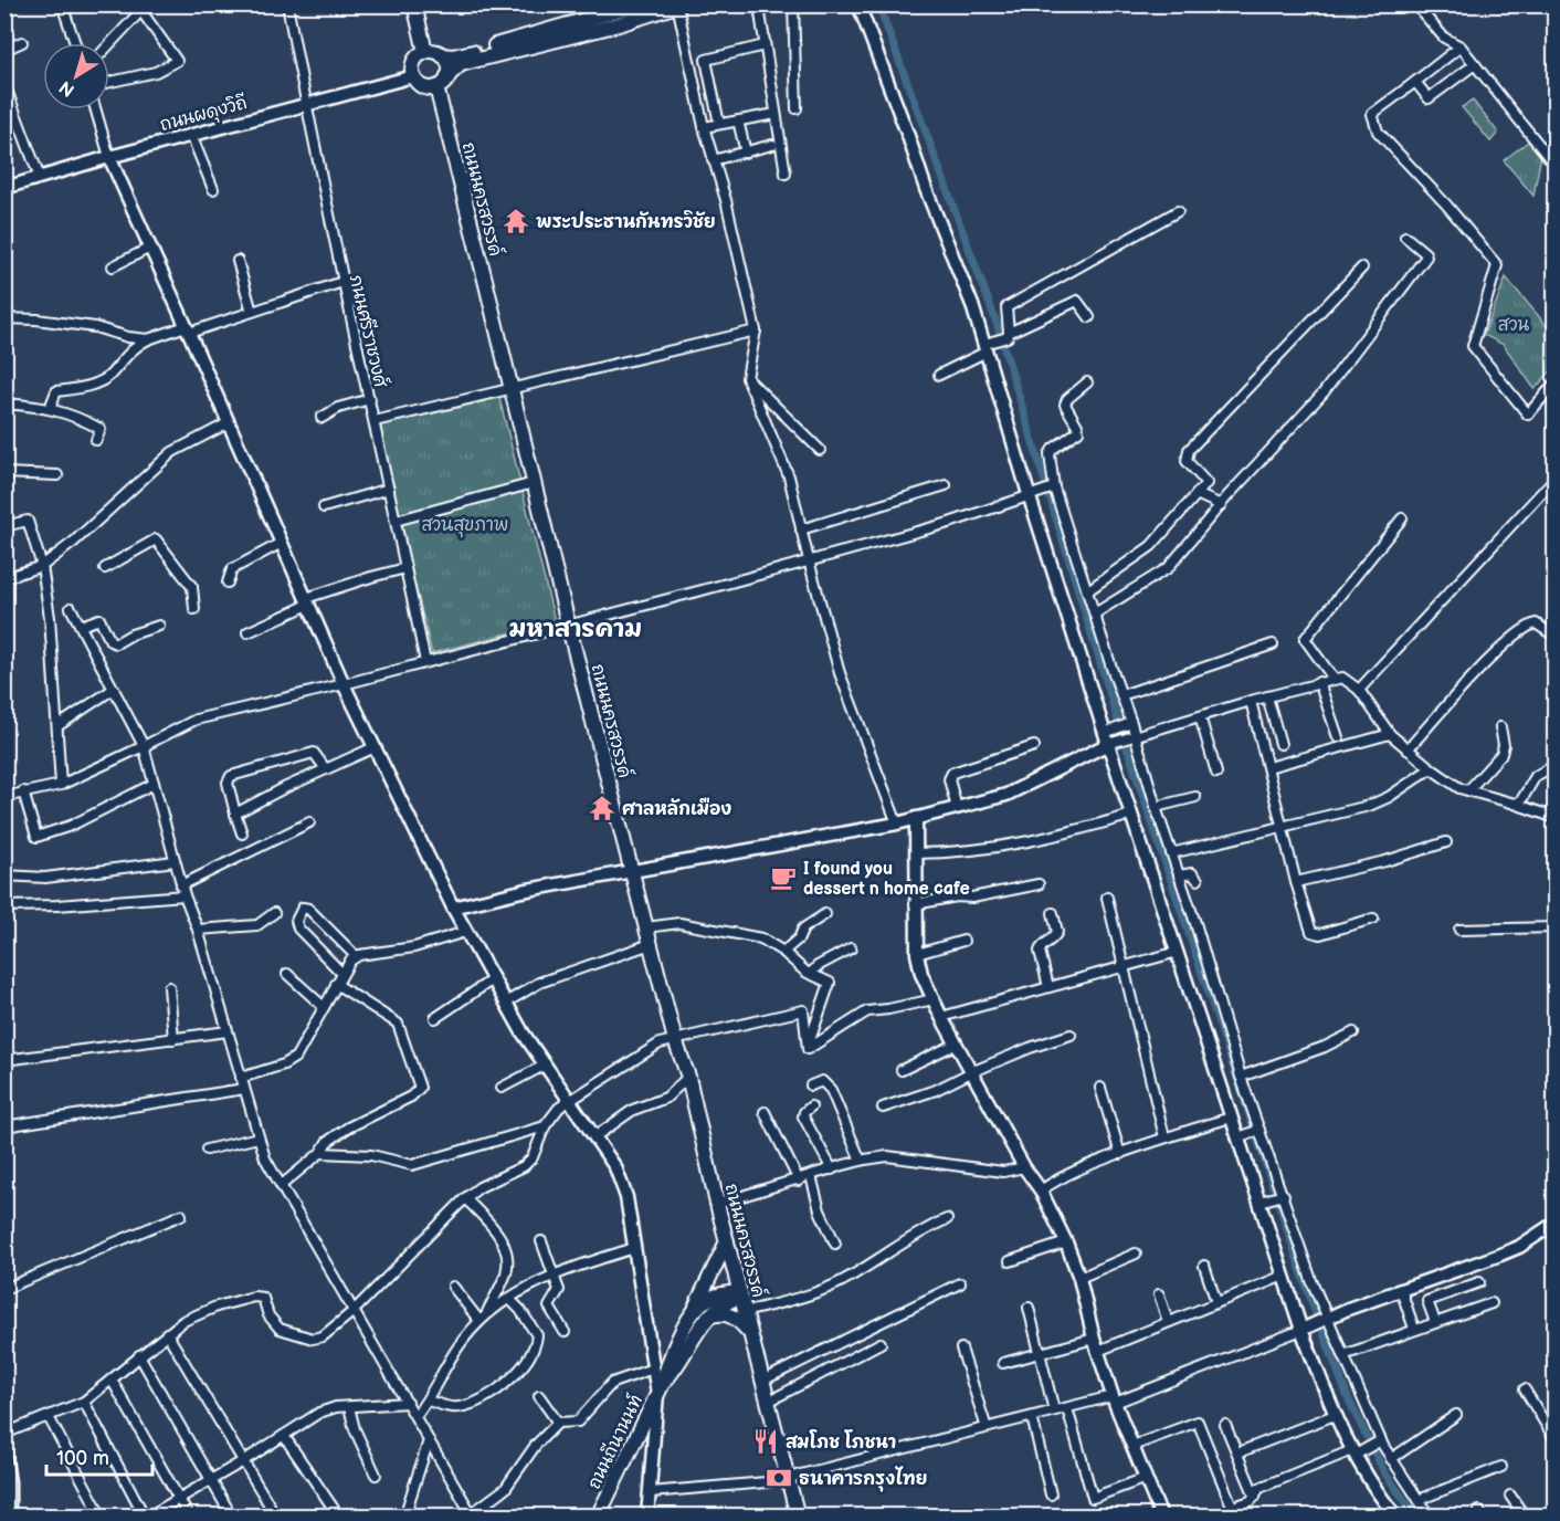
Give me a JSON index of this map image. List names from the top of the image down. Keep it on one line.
{"streets":{"main road":["ถนนนครสวรรค์","ถนนถีนานนท์"],"street":["ถนนผดุงวิถี","ภนนศรีราชวงศ์"]},"crossings":[["ถนนผดุงวิถี","ถนนนครสวรรค์"],["ถนนผดุงวิถี","ภนนศรีราชวงศ์"],["ถนนนครสวรรค์","ถนนถีนานนท์"]],"districts":["มหาสารคาม"],"parks":["สวน","สวนสุขภาพ"],"places":{"temple":["พระประธานกันทรวิชัย","ศาลหลักเมือง"],"cafe":["I found you dessert n home cafe"],"restaurant":["สมโภช โภชนา"],"bank":["ธนาคารกรุงไทย"]},"scale_bar":"100 m","north":"bottom left"}
